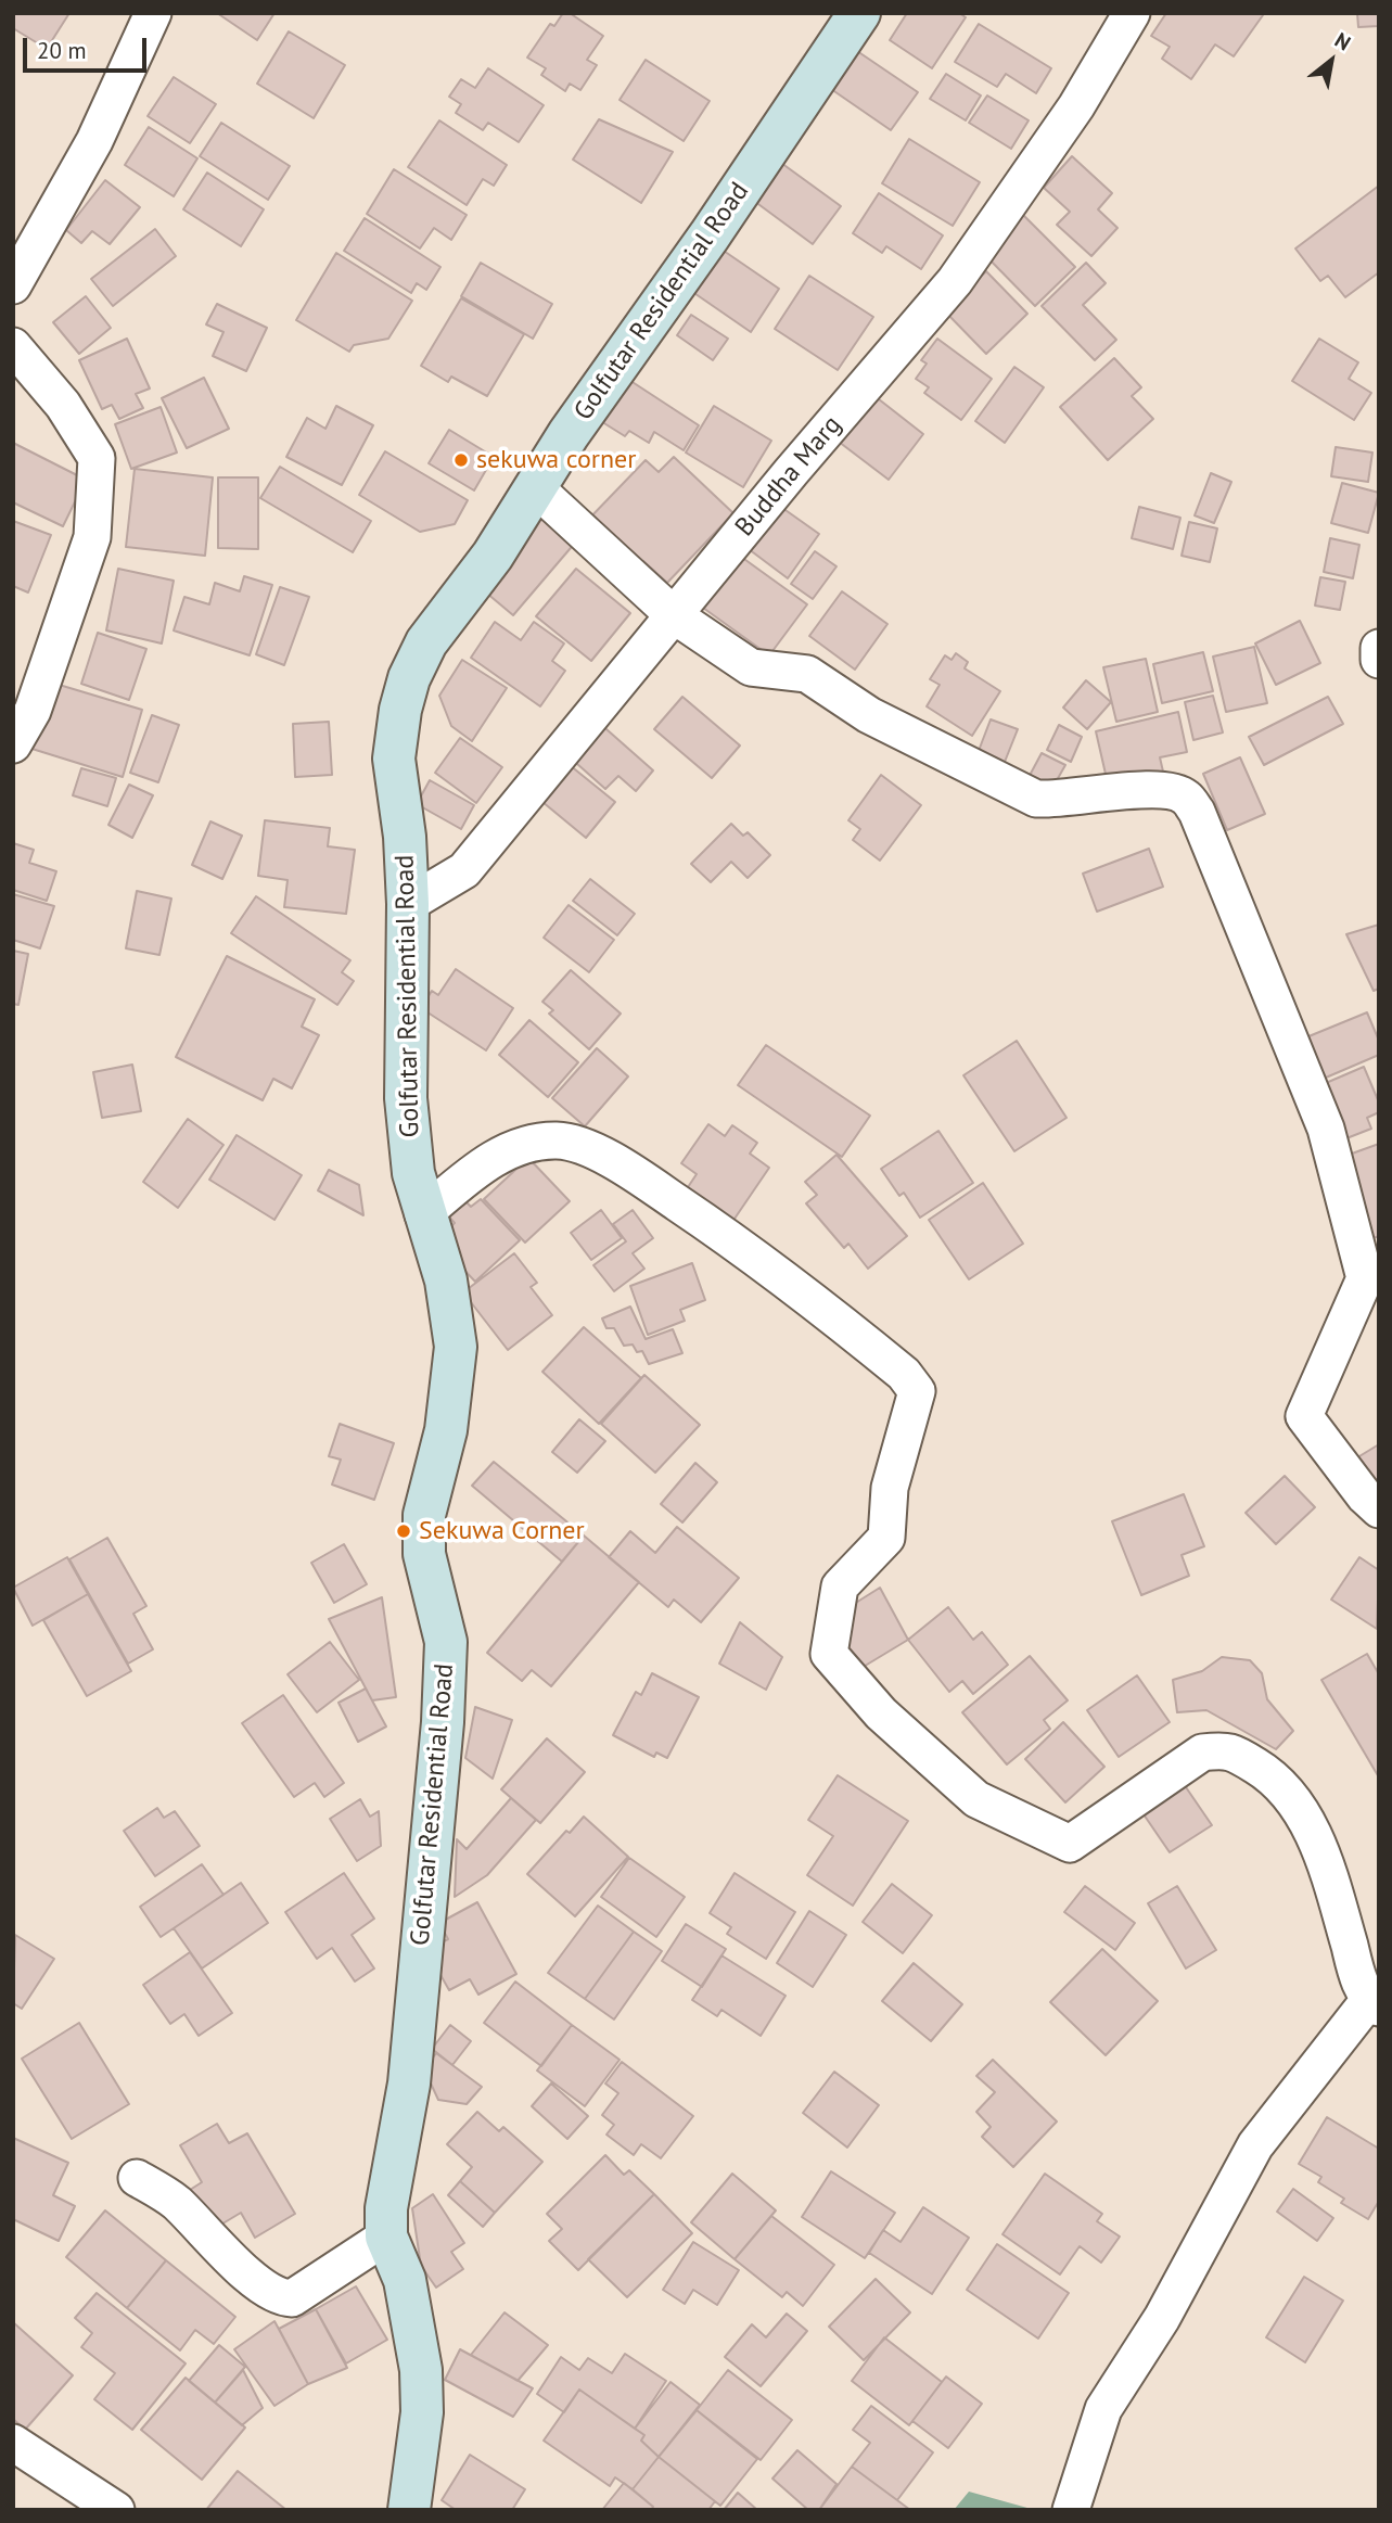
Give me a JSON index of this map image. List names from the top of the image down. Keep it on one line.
{"streets":{"main road":["Golfutar Residential Road"],"street":["Buddha Marg"]},"crossings":[["Golfutar Residential Road","Buddha Marg"]],"places":["sekuwa corner","Sekuwa Corner"],"scale_bar":"20 m","north":"top right"}
